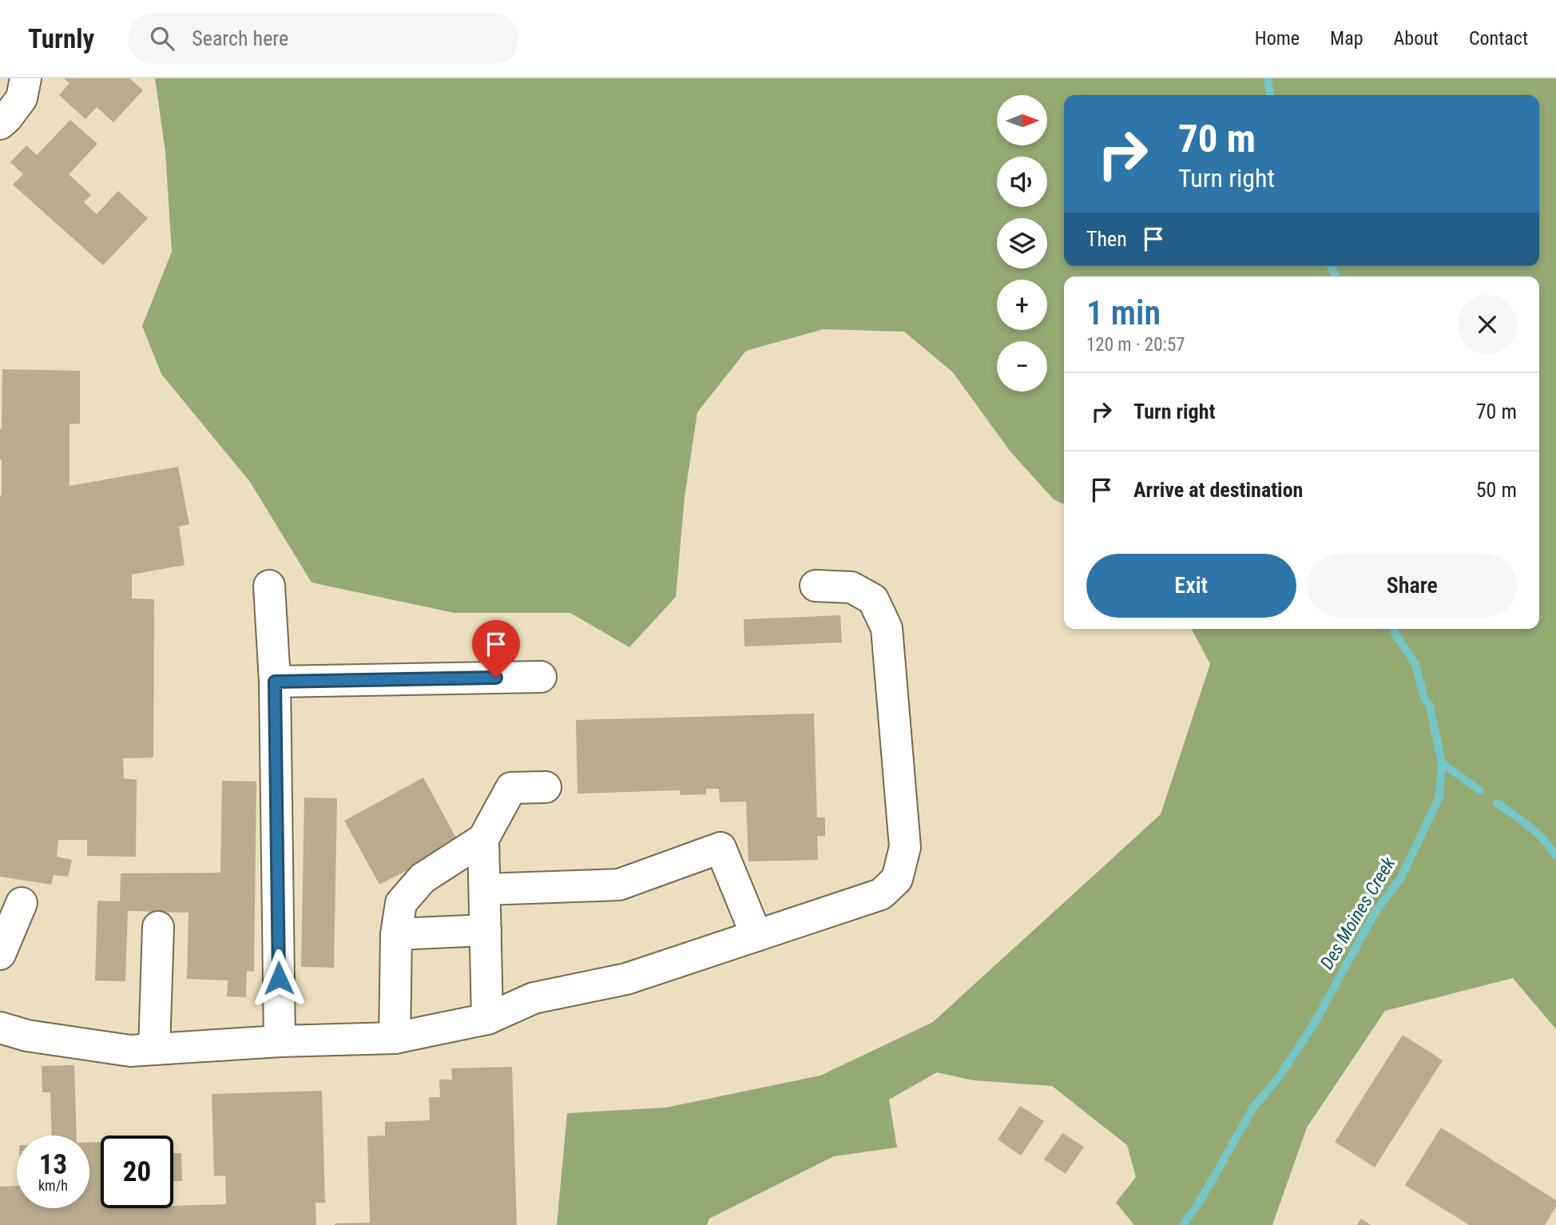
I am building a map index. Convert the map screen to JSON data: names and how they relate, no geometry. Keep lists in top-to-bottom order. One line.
{"water":["Des Moines Creek"],"north":"right","page":{"header":"Turnly","search":"Search here","nav":["Home","Map","About","Contact"],"map_buttons":["+","−"],"turn":["70 m","Turn right"],"then":"Then","heading":["1 min","120 m · 20:57"],"list":[{"name":"Turn right","value":"70 m"},{"name":"Arrive at destination","value":"50 m"}],"buttons":["Exit","Share"],"speed":"13 km/h","limit":"20"}}
